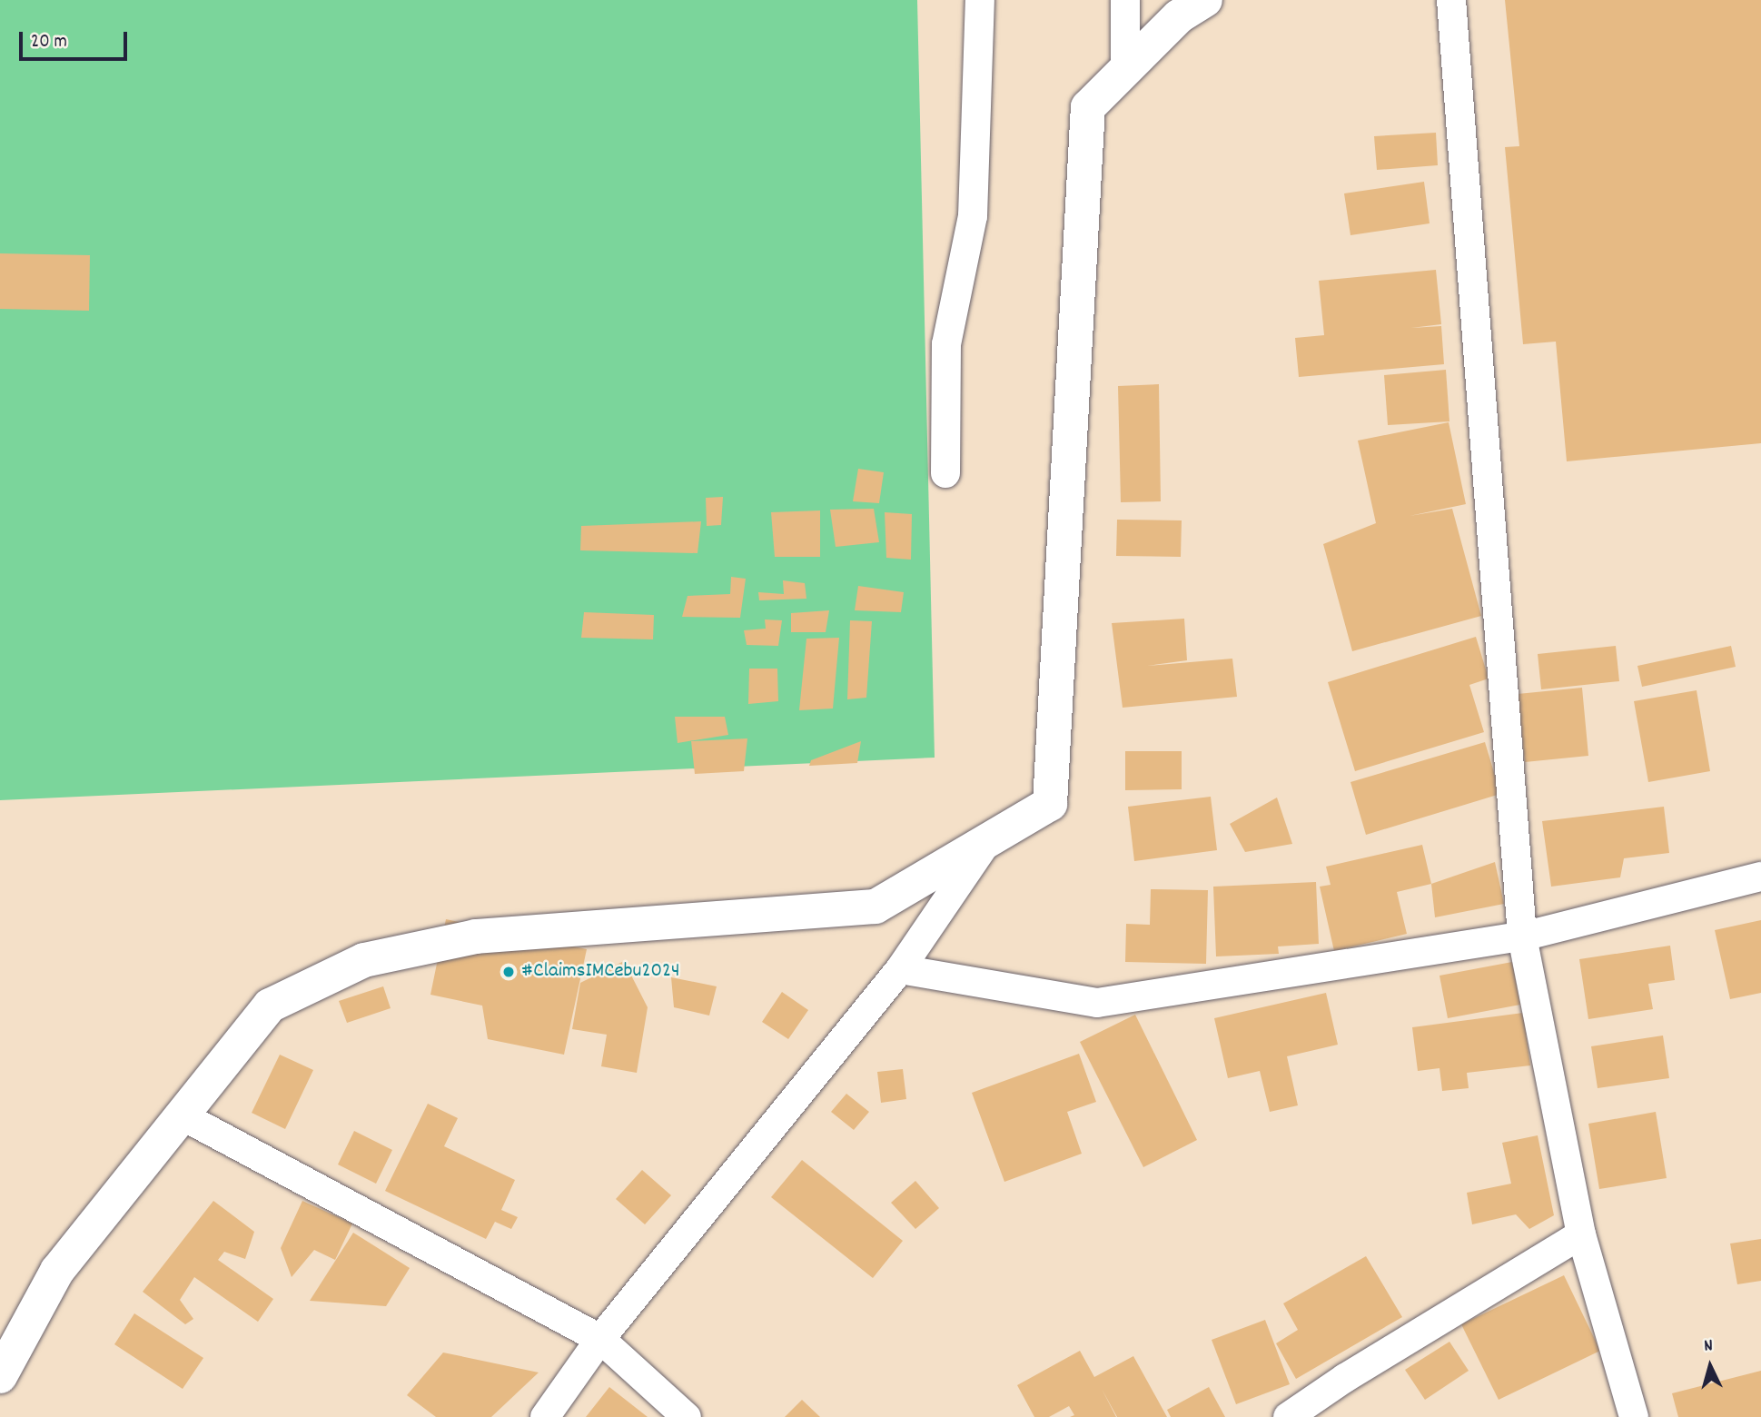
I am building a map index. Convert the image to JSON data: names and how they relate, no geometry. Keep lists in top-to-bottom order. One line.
{"places":["#ClaimsIMCebu2024"],"scale_bar":"20 m","north":"top"}
